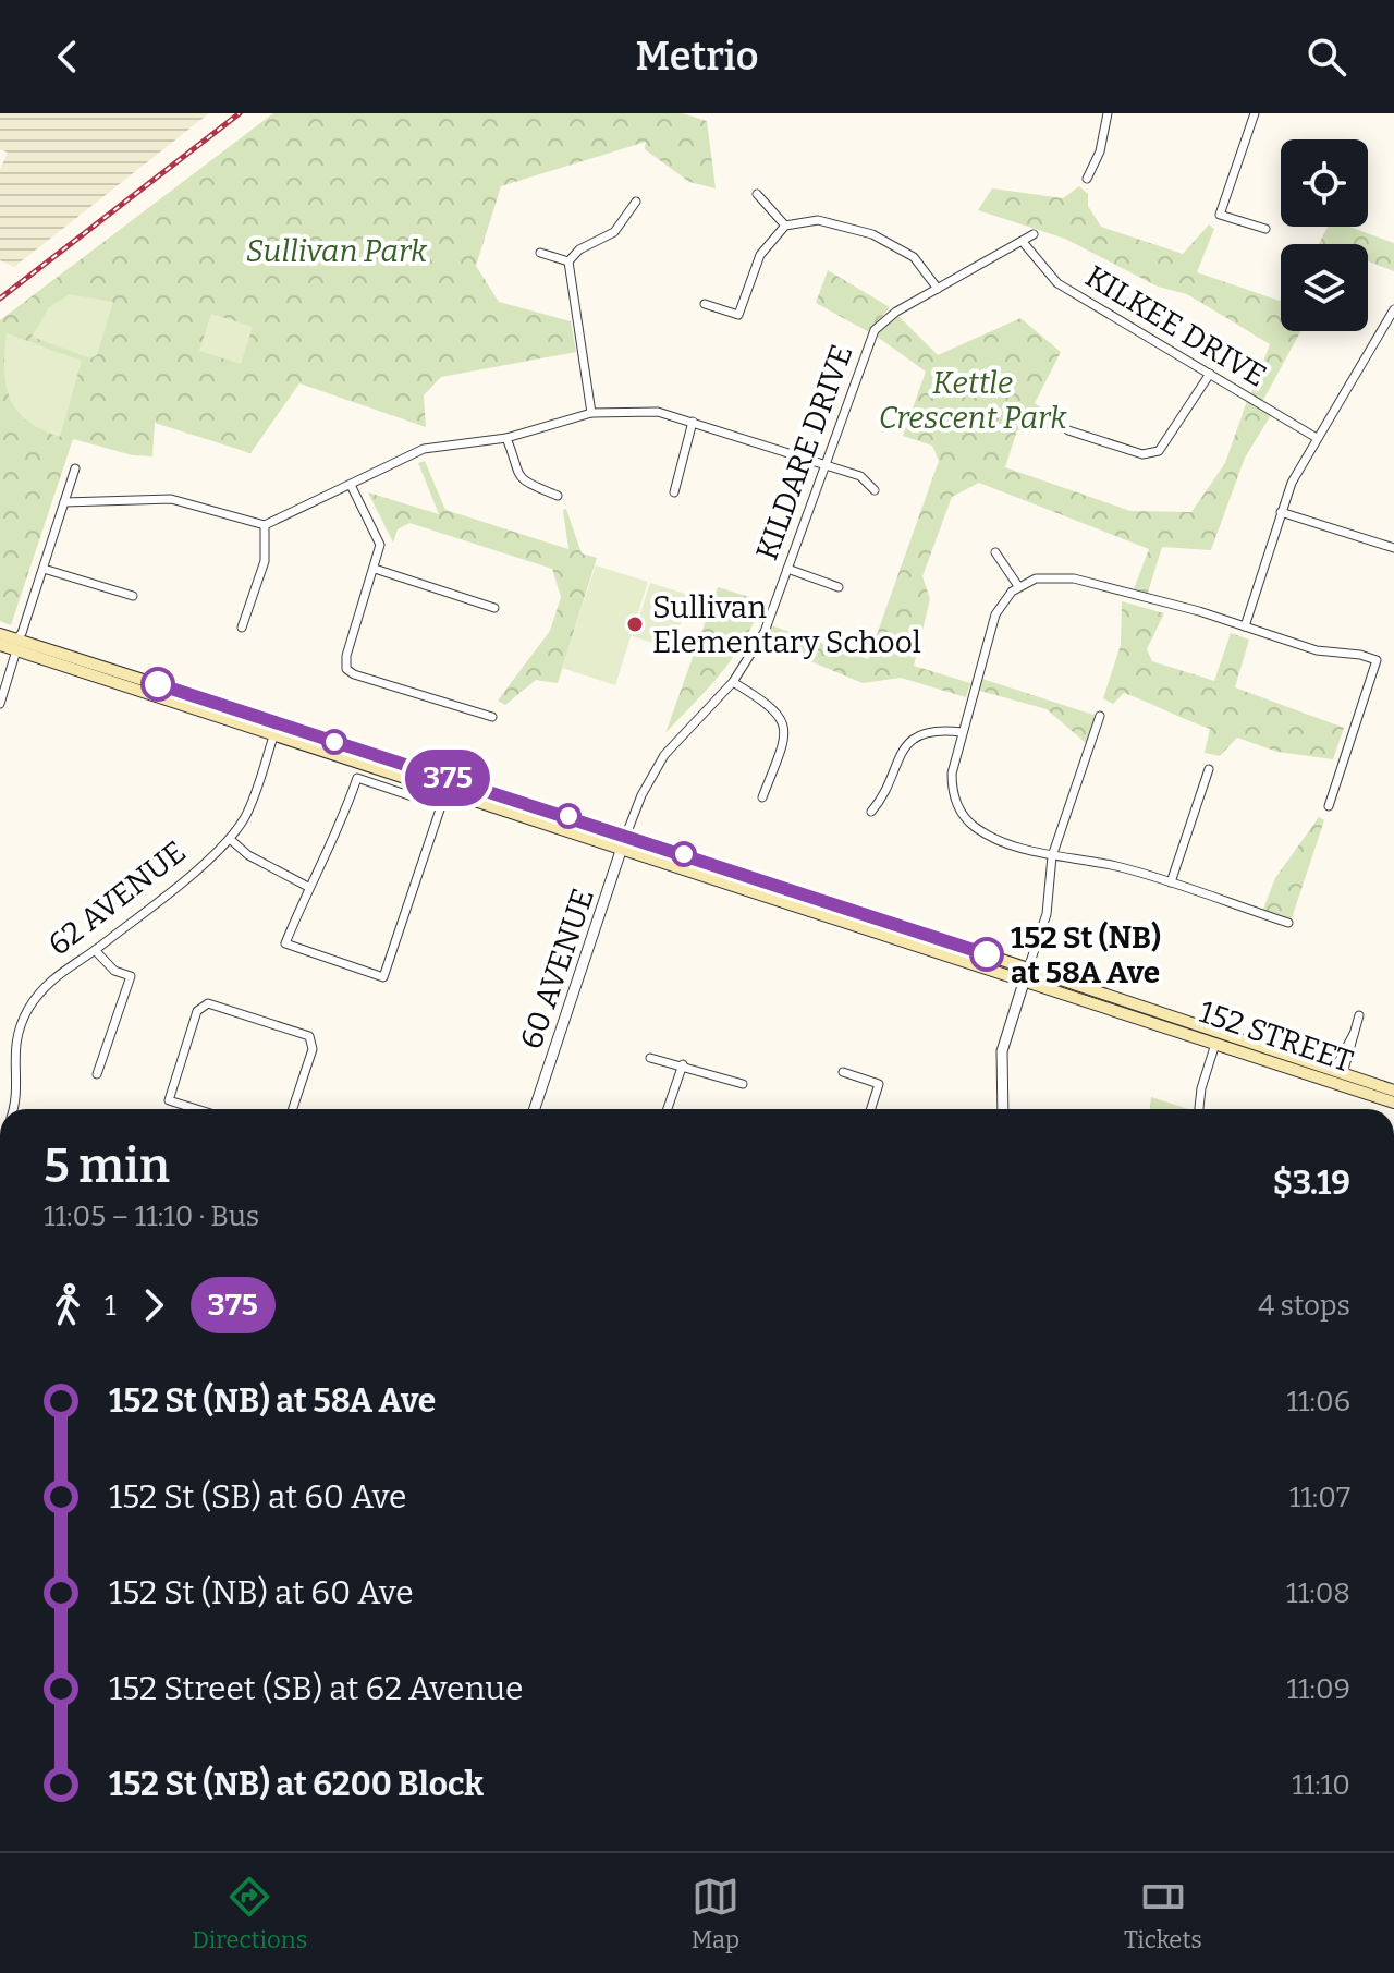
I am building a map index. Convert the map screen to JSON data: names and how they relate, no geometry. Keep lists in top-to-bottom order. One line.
{"streets":{"main road":["152 STREET"],"street":["KILKEE DRIVE","KILDARE DRIVE","62 AVENUE","60 AVENUE"]},"crossings":[["KILKEE DRIVE","KILDARE DRIVE"],["KILDARE DRIVE","60 AVENUE"],["KILDARE DRIVE","152 STREET"],["62 AVENUE","152 STREET"],["60 AVENUE","152 STREET"]],"parks":["Sullivan Park","Kettle Crescent Park"],"places":["Sullivan Elementary School","152 St (NB) at 58A Ave"],"lines":["bus line 375"],"page":{"header":"Metrio","on_map":"375","heading":["5 min","11:05 – 11:10 · Bus","$3.19"],"legs":["1","375","4 stops"],"list":[{"name":"152 St (NB) at 58A Ave","value":"11:06"},{"name":"152 St (SB) at 60 Ave","value":"11:07"},{"name":"152 St (NB) at 60 Ave","value":"11:08"},{"name":"152 Street (SB) at 62 Avenue","value":"11:09"},{"name":"152 St (NB) at 6200 Block","value":"11:10"}],"tabs":["Directions","Map","Tickets"]}}
